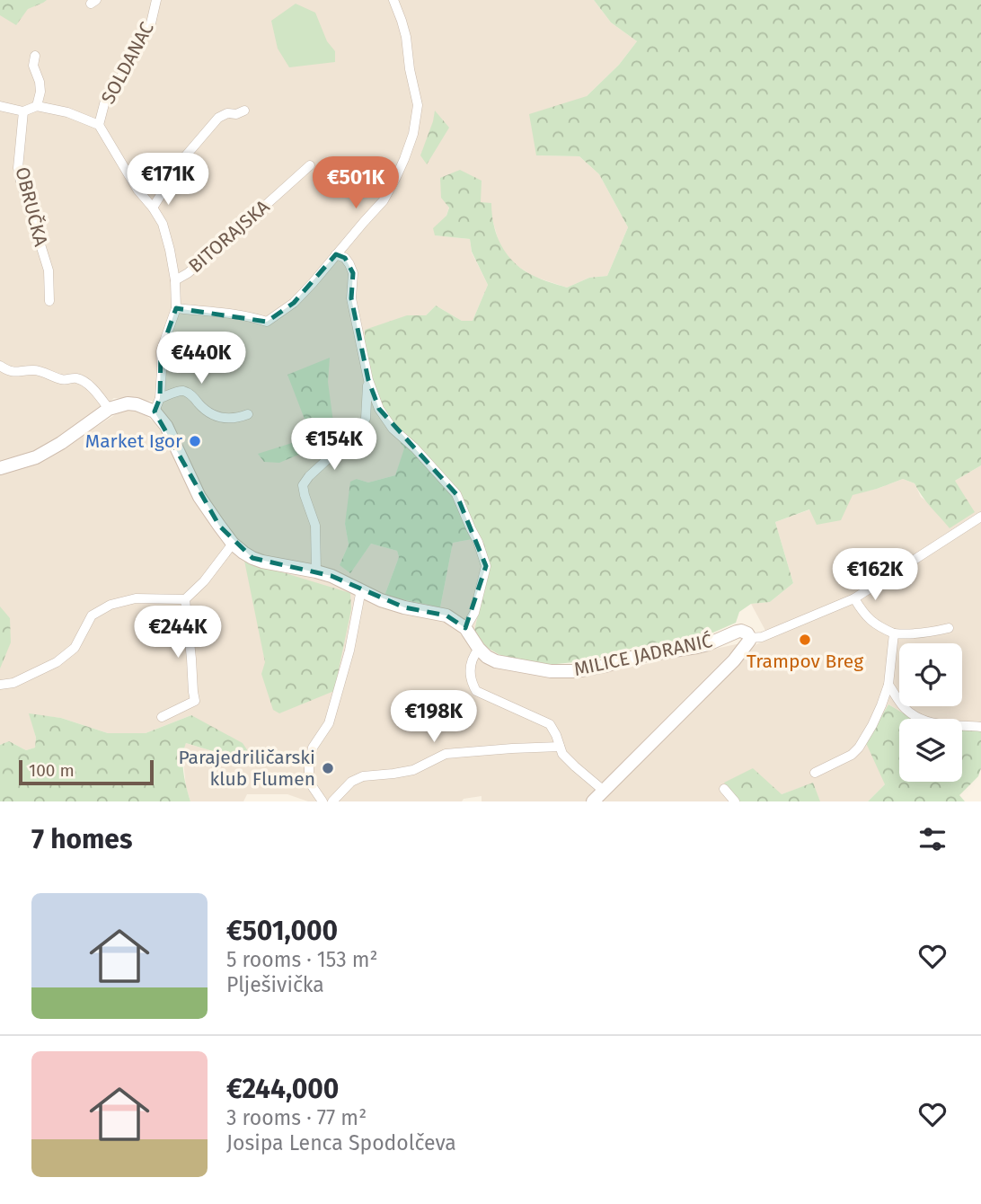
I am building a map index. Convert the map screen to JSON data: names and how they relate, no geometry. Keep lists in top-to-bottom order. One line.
{"streets":{"street":["SOLDANAC","OBRUČKA","BITORAJSKA","MILICE JADRANIĆ"]},"places":["Market Igor","Trampov Breg","Parajedriličarski klub Flumen"],"scale_bar":"100 m","page":{"price":["€171K","€501K","€440K","€154K","€162K","€244K","€198K"],"scale":"100 m","heading":"7 homes","list":[{"name":"€501,000","note":"5 rooms · 153 m² · Plješivička"},{"name":"€244,000","note":"3 rooms · 77 m² · Josipa Lenca Spodolčeva"}]}}
